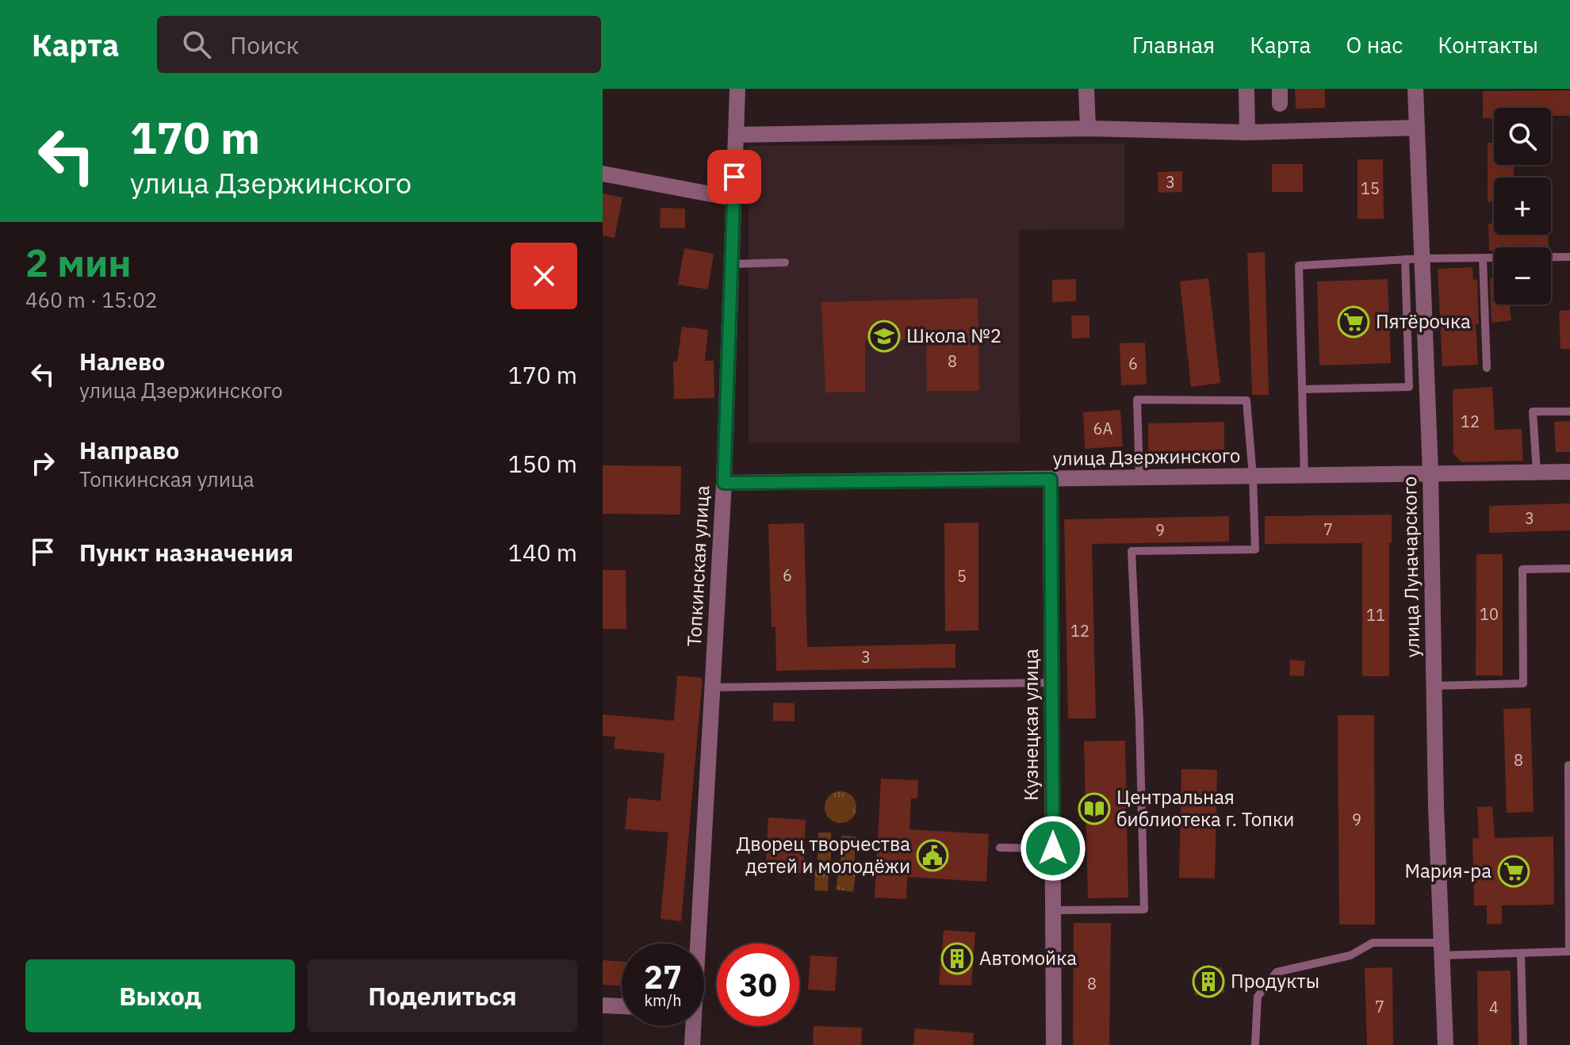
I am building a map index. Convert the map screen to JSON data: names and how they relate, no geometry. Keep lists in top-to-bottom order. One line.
{"streets":{"street":["улица Дзержинского","Топкинская улица","улица Луначарского","Кузнецкая улица"]},"crossings":[["улица Дзержинского","Топкинская улица"],["улица Дзержинского","улица Луначарского"],["улица Дзержинского","Кузнецкая улица"]],"places":{"supermarket":["Пятёрочка","Мария-ра"],"school or university":["Школа №2"],"library":["Центральная библиотека г. Топки"],"public building":["Дворец творчества детей и молодёжи"],"building":["Автомойка","Продукты"]},"house_numbers":["3","15","8","6","12","6А","3","7","9","6","5","10","11","12","3","8","9","8","7","4"],"page":{"header":"Карта","search":"Поиск","nav":["Главная","Карта","О нас","Контакты"],"turn":["170 m","улица Дзержинского"],"map_buttons":["+","−"],"heading":["2 мин","460 m · 15:02"],"list":[{"name":"Налево","note":"улица Дзержинского","value":"170 m"},{"name":"Направо","note":"Топкинская улица","value":"150 m"},{"name":"Пункт назначения","value":"140 m"}],"speed":"27 km/h","limit":"30","buttons":["Выход","Поделиться"]}}
